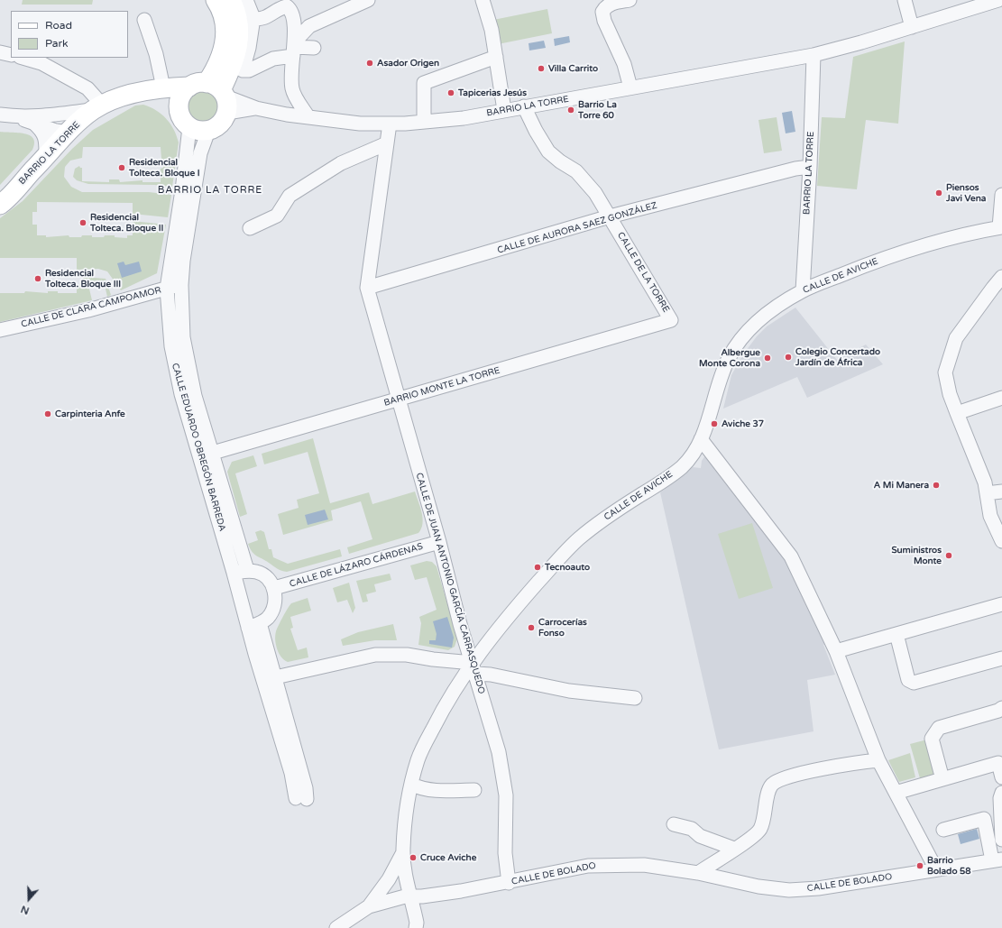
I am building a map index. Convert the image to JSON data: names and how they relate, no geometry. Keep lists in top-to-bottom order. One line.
{"streets":{"main road":["BARRIO LA TORRE"],"street":["CALLE DE AURORA SAEZ GONZÁLEZ","CALLE DE LA TORRE","CALLE DE AVICHE","CALLE DE CLARA CAMPOAMOR","BARRIO MONTE LA TORRE","CALLE EDUARDO OBREGÓN BARREDA","CALLE DE LÁZARO CÁRDENAS","CALLE DE JUAN ANTONIO GARCÍA CARRASQUEDO","CALLE DE BOLADO"]},"crossings":[["BARRIO LA TORRE","CALLE DE AURORA SAEZ GONZÁLEZ"],["BARRIO LA TORRE","CALLE DE LA TORRE"],["BARRIO LA TORRE","CALLE DE AVICHE"],["BARRIO LA TORRE","CALLE EDUARDO OBREGÓN BARREDA"],["CALLE DE AURORA SAEZ GONZÁLEZ","CALLE DE LA TORRE"],["CALLE DE AURORA SAEZ GONZÁLEZ","CALLE DE JUAN ANTONIO GARCÍA CARRASQUEDO"],["CALLE DE LA TORRE","BARRIO MONTE LA TORRE"],["CALLE DE AVICHE","CALLE DE JUAN ANTONIO GARCÍA CARRASQUEDO"],["CALLE DE AVICHE","CALLE DE BOLADO"],["CALLE DE CLARA CAMPOAMOR","CALLE EDUARDO OBREGÓN BARREDA"],["BARRIO MONTE LA TORRE","CALLE EDUARDO OBREGÓN BARREDA"],["BARRIO MONTE LA TORRE","CALLE DE JUAN ANTONIO GARCÍA CARRASQUEDO"],["CALLE DE LÁZARO CÁRDENAS","CALLE DE JUAN ANTONIO GARCÍA CARRASQUEDO"],["CALLE DE JUAN ANTONIO GARCÍA CARRASQUEDO","CALLE DE BOLADO"]],"districts":["BARRIO LA TORRE"],"places":["Asador Origen","Villa Carrito","Tapicerias Jesús","Barrio La Torre 60","Residencial Tolteca. Bloque I","Piensos Javi Vena","Residencial Tolteca. Bloque II","Residencial Tolteca. Bloque III","Colegio Concertado Jardín de África","Albergue Monte Corona","Carpinteria Anfe","Aviche 37","A Mi Manera","Suministros Monte","Tecnoauto","Carrocerías Fonso","Cruce Aviche","Barrio Bolado 58"],"legend":["Road","Park"],"north":"bottom"}
